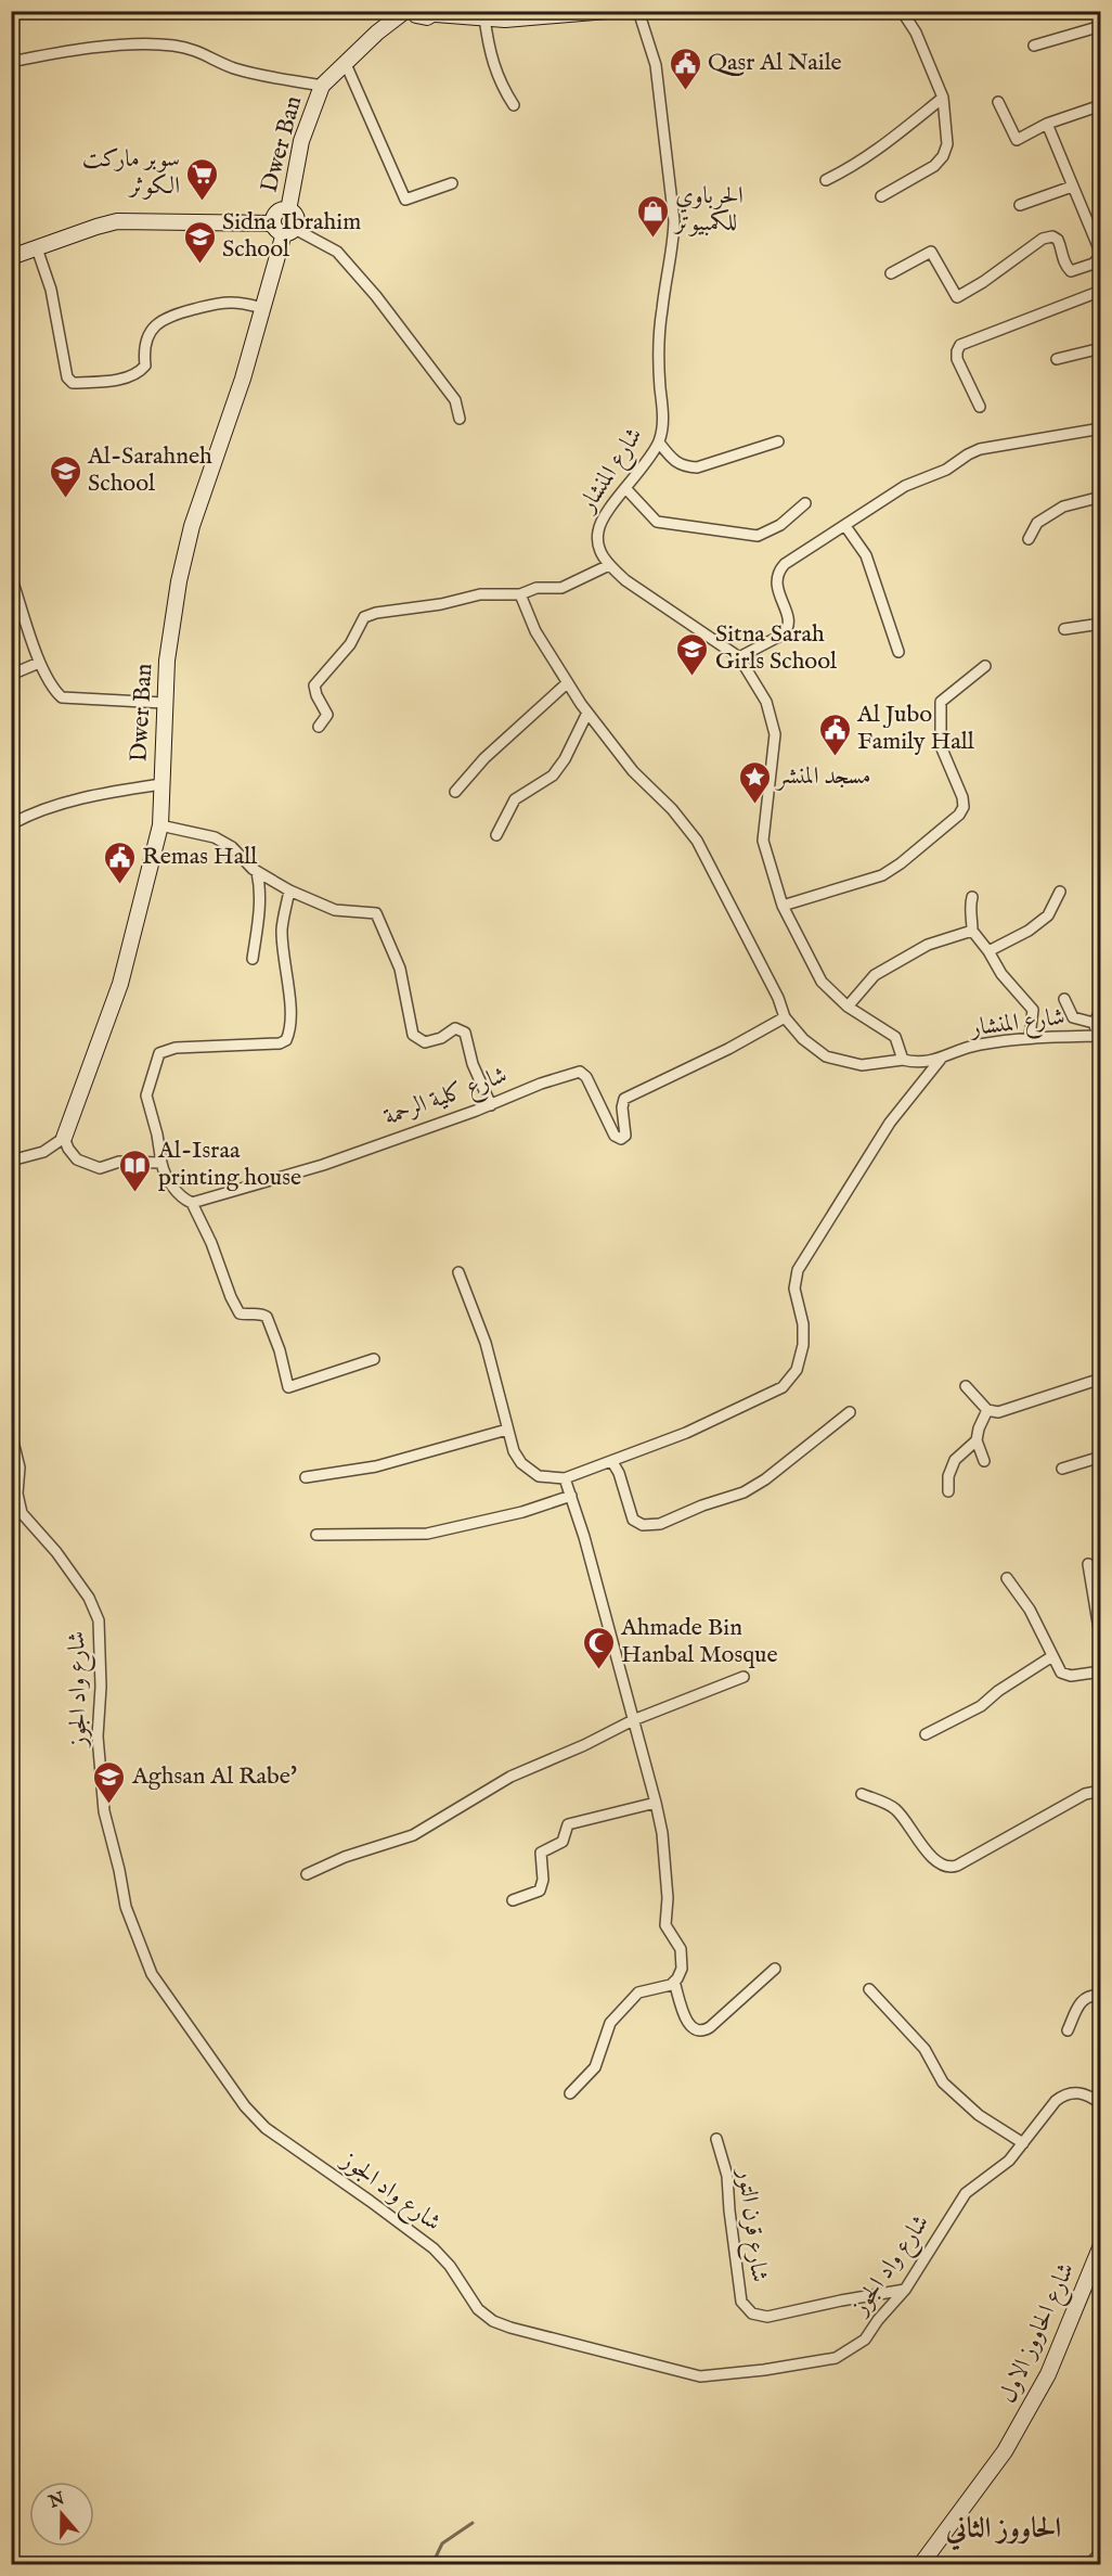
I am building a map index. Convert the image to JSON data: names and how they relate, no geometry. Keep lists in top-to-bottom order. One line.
{"streets":{"street":["Dwer Ban","شارع المنشار","شارع كلية الرحمة","شارع واد الجوز","شارع قرن التور","شارع الحاووز الاول"]},"crossings":[["شارع المنشار","شارع كلية الرحمة"],["شارع واد الجوز","شارع قرن التور"]],"districts":["الحاووز الثاني"],"places":{"public building":["Qasr Al Naile","Al Jubo Family Hall","Remas Hall"],"supermarket":["سوبر ماركت الكوثر"],"shop":["الحرباوي للكمبيوتر"],"school or university":["Sidna Ibrahim School","Al-Sarahneh School","Sitna Sarah Girls School","Aghsan Al Rabe'"],"place":["مسجد المنشر"],"library":["Al-Israa printing house"],"mosque":["Ahmade Bin Hanbal Mosque"]},"north":"top"}
